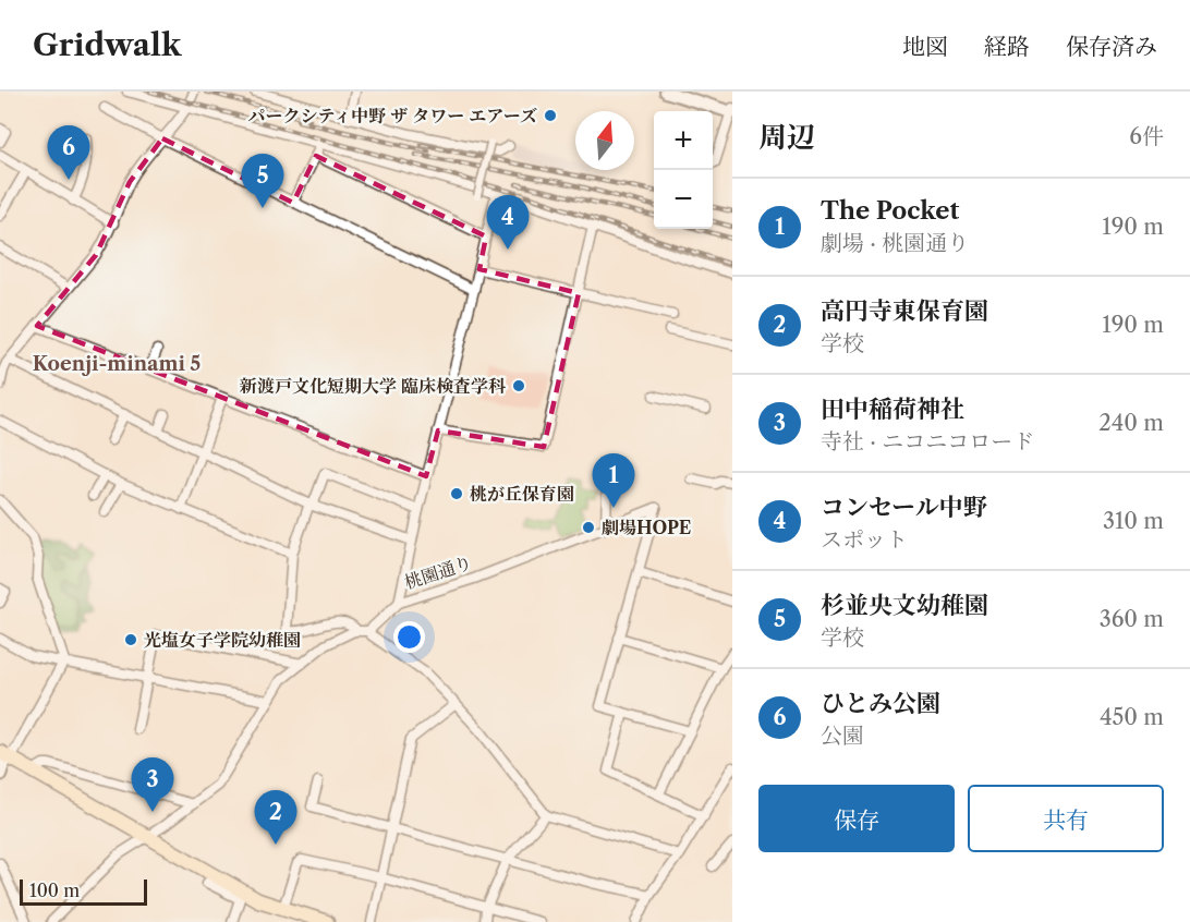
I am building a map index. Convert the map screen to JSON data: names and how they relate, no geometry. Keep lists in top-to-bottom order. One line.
{"streets":{"street":["桃園通り"]},"districts":["Koenji-minami 5"],"places":["パークシティ中野 ザ タワー エアーズ","新渡戸文化短期大学 臨床検査学科","桃が丘保育園","劇場HOPE","光塩女子学院幼稚園"],"scale_bar":"100 m","north":"top","page":{"header":"Gridwalk","nav":["地図","経路","保存済み"],"heading":["周辺","6件"],"map_buttons":["+","−"],"pins":["6","5","4","1","3","2"],"list":[{"mark":"1","name":"The Pocket","note":"劇場 · 桃園通り","value":"190 m"},{"mark":"2","name":"高円寺東保育園","note":"学校","value":"190 m"},{"mark":"3","name":"田中稲荷神社","note":"寺社 · ニコニコロード","value":"240 m"},{"mark":"4","name":"コンセール中野","note":"スポット","value":"310 m"},{"mark":"5","name":"杉並央文幼稚園","note":"学校","value":"360 m"},{"mark":"6","name":"ひとみ公園","note":"公園","value":"450 m"}],"buttons":["保存","共有"],"scale":"100 m"}}
